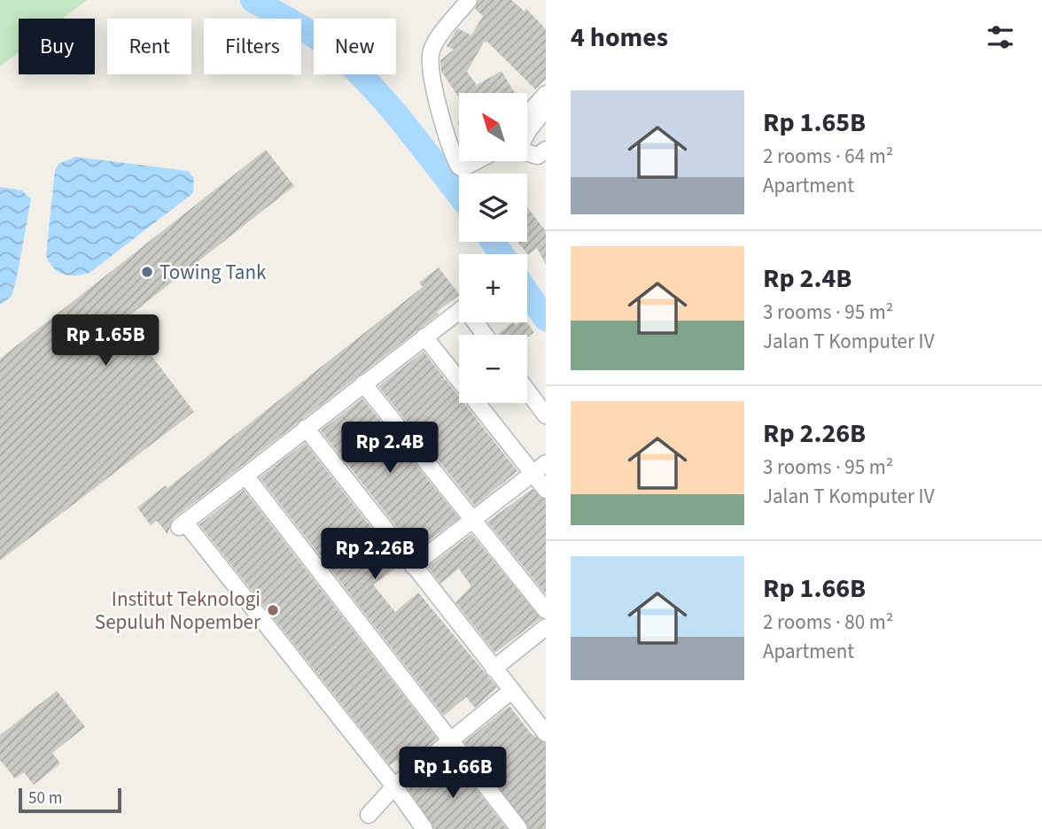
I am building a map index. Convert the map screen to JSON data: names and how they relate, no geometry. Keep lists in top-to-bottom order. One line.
{"places":["Towing Tank","Institut Teknologi Sepuluh Nopember"],"scale_bar":"50 m","north":"top left","page":{"heading":"4 homes","chip":["Buy","Rent","Filters","New"],"list":[{"name":"Rp 1.65B","note":"2 rooms · 64 m² · Apartment"},{"name":"Rp 2.4B","note":"3 rooms · 95 m² · Jalan T Komputer IV"},{"name":"Rp 2.26B","note":"3 rooms · 95 m² · Jalan T Komputer IV"},{"name":"Rp 1.66B","note":"2 rooms · 80 m² · Apartment"}],"map_buttons":["+","−"],"price":["Rp 1.65B","Rp 2.4B","Rp 2.26B","Rp 1.66B"],"scale":"50 m"}}
